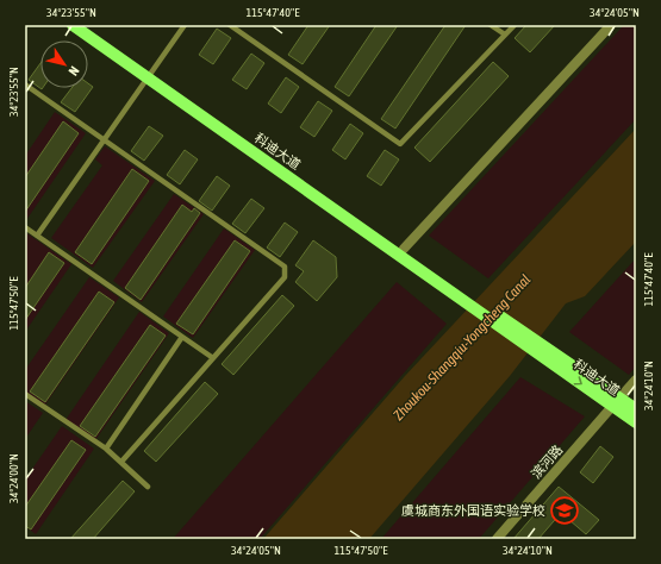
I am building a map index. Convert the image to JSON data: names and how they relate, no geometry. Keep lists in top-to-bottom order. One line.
{"streets":{"main road":["科迪大道"],"street":["滨河路"]},"crossings":[["科迪大道","滨河路"]],"water":["Zhoukou-Shangqiu-Yongcheng Canal"],"places":{"school or university":["虞城商东外国语实验学校"]},"north":"bottom right","coordinates":["34°23'55\"N","115°47'40\"E","34°24'05\"N","115°47'50\"E","34°24'10\"N","34°24'00\"N"]}
